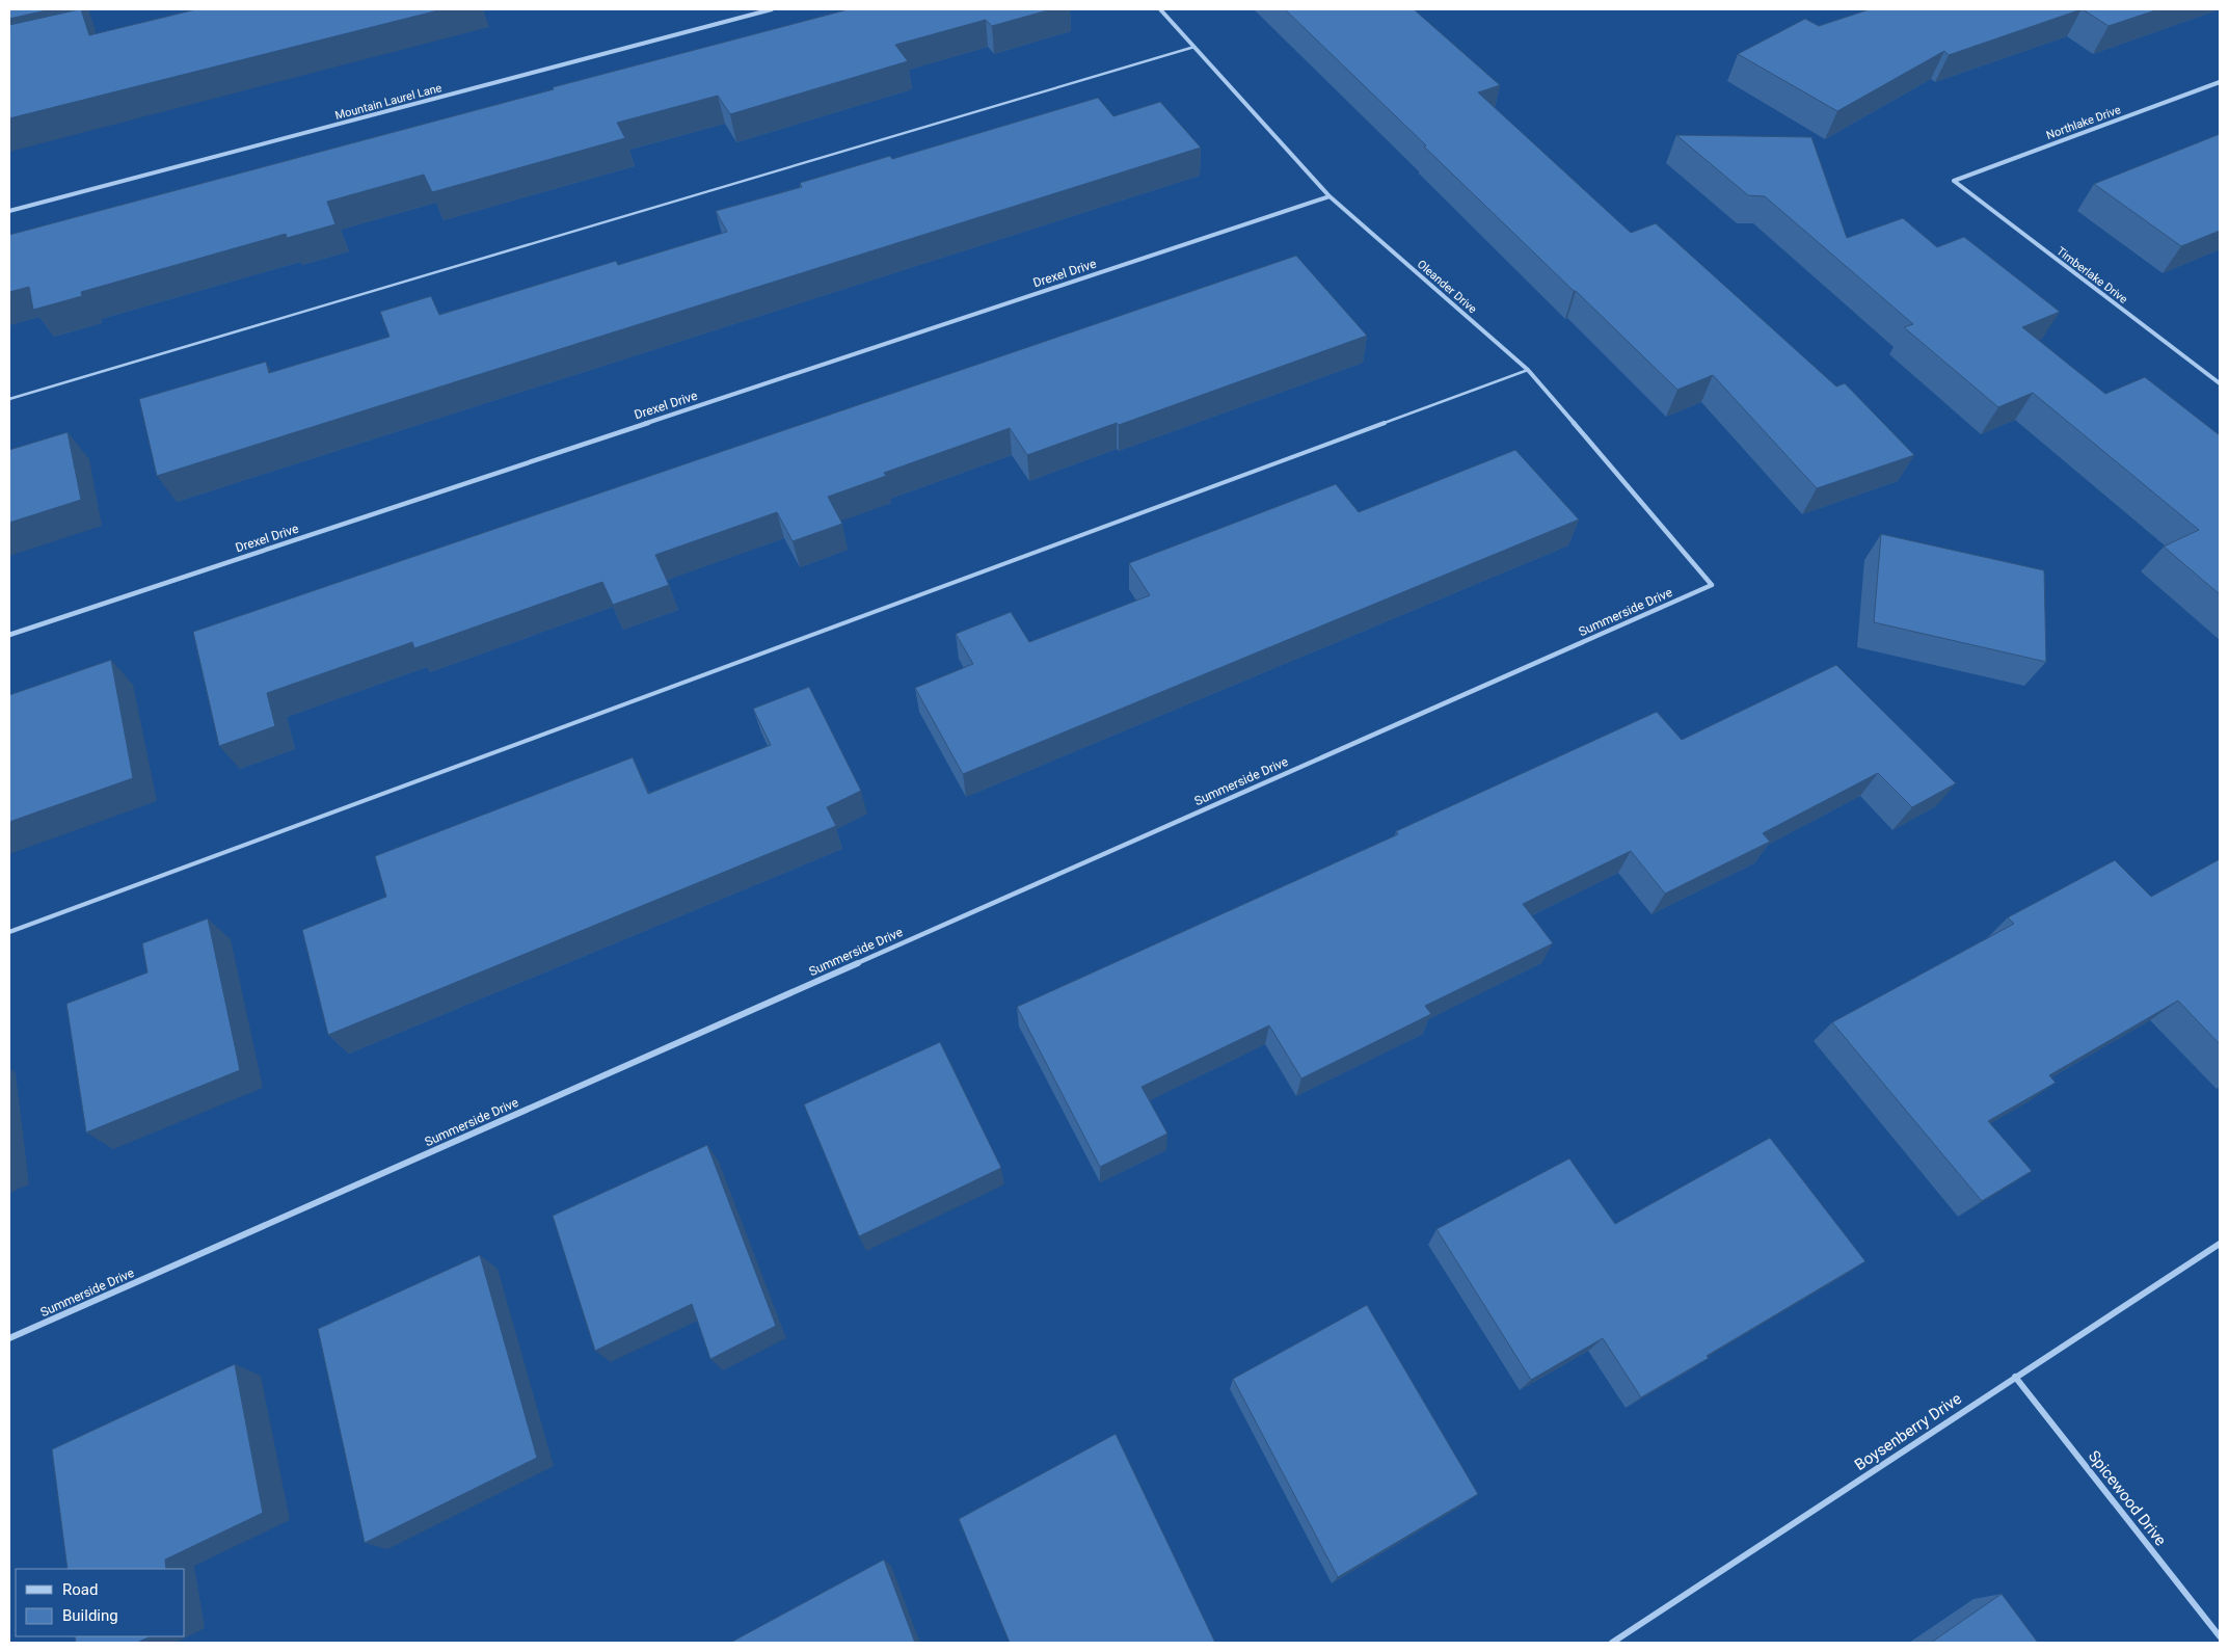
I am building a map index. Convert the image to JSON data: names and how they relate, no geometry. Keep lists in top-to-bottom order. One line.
{"streets":{"street":["Mountain Laurel Lane","Northlake Drive","Drexel Drive","Timberlake Drive","Oleander Drive","Summerside Drive","Boysenberry Drive","Spicewood Drive"]},"crossings":[["Northlake Drive","Timberlake Drive"],["Drexel Drive","Oleander Drive"],["Oleander Drive","Summerside Drive"],["Boysenberry Drive","Spicewood Drive"]],"legend":["Road","Building"]}
